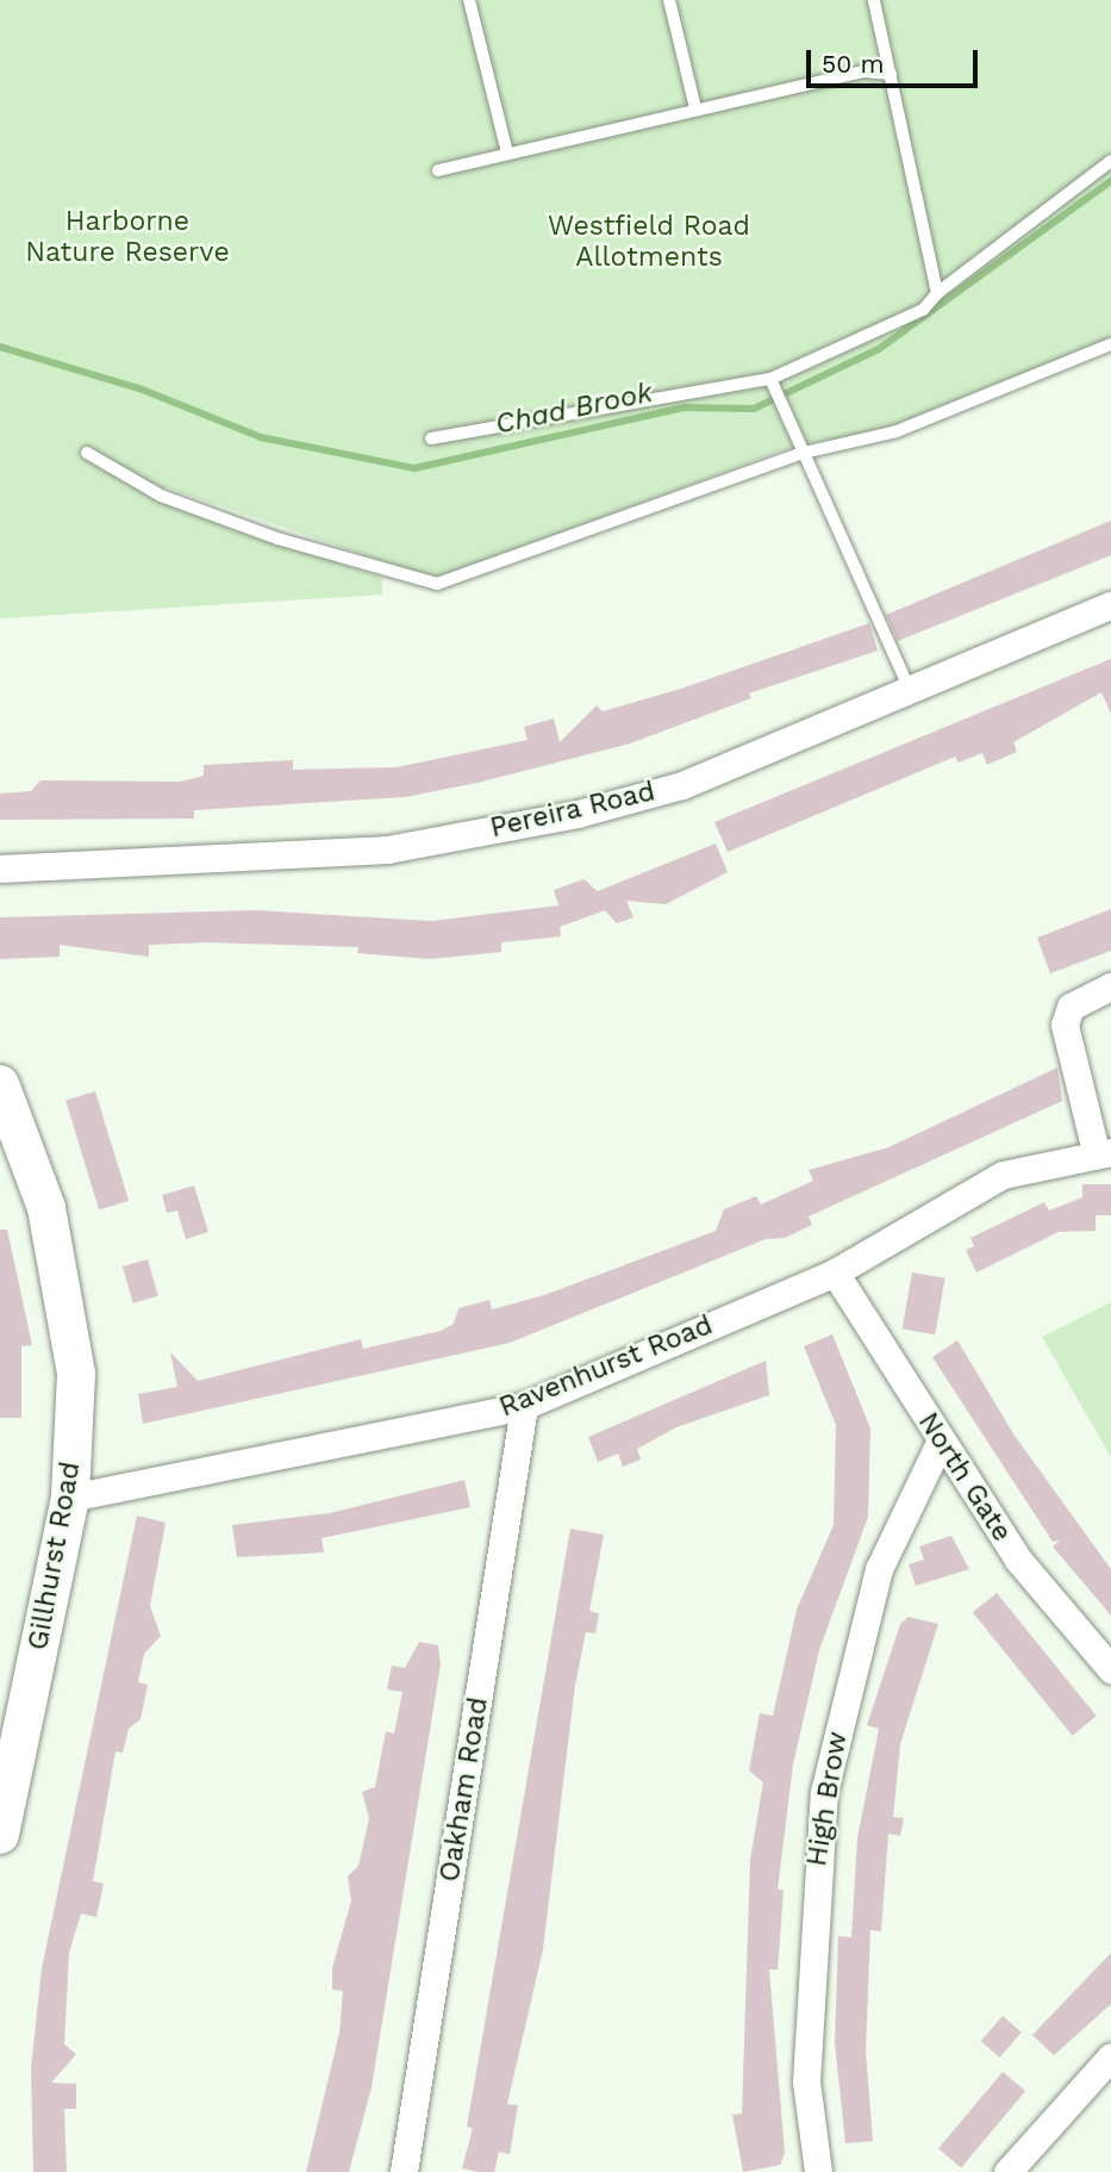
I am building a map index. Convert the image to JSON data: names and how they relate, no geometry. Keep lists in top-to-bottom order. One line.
{"streets":{"street":["Pereira Road","Ravenhurst Road","North Gate","Gillhurst Road","Oakham Road","High Brow"]},"crossings":[["Ravenhurst Road","North Gate"],["Ravenhurst Road","Gillhurst Road"],["Ravenhurst Road","Oakham Road"],["North Gate","High Brow"]],"water":["Chad Brook"],"parks":["Harborne Nature Reserve","Westfield Road Allotments"],"scale_bar":"50 m"}
